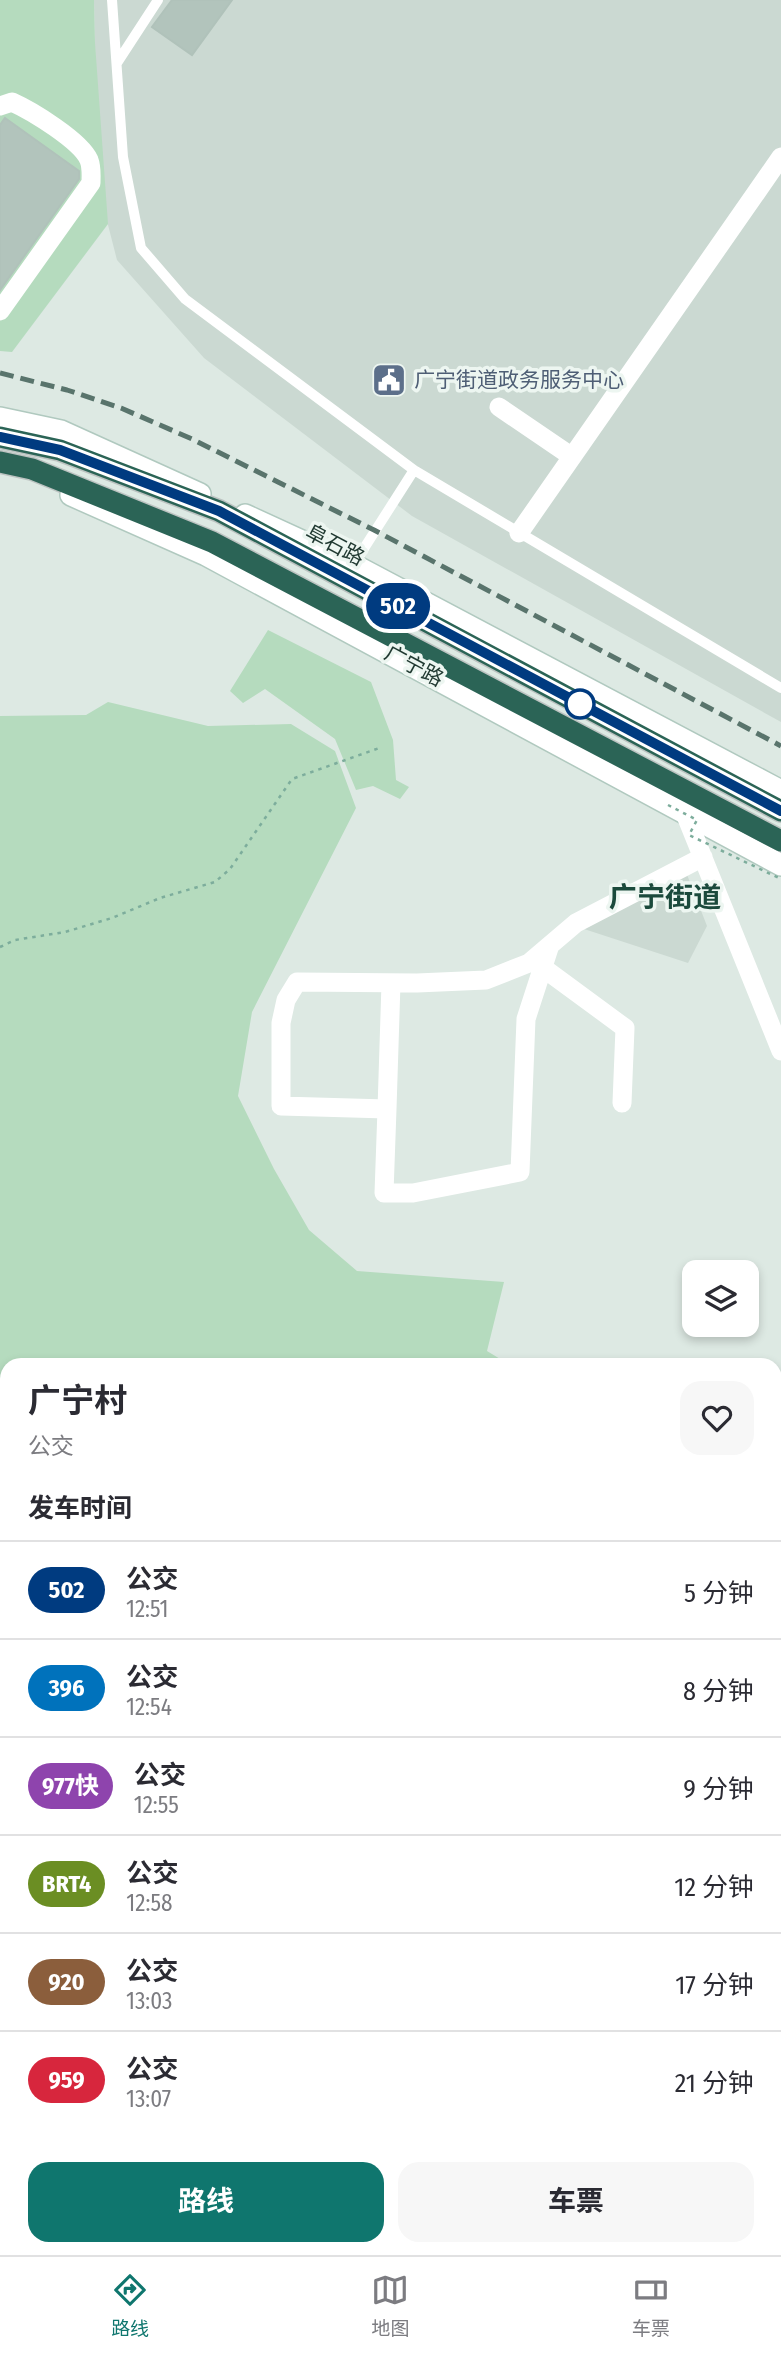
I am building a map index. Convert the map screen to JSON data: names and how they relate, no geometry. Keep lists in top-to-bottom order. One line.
{"streets":{"highway":["阜石路"],"street":["广宁路"]},"districts":["广宁街道"],"places":{"public building":["广宁街道政务服务中心"]},"lines":["bus line 502"],"page":{"on_map":"502","heading":[["广宁村","公交"],"发车时间"],"list":[{"mark":"502","name":"公交","note":"12:51","value":"5 分钟"},{"mark":"396","name":"公交","note":"12:54","value":"8 分钟"},{"mark":"977快","name":"公交","note":"12:55","value":"9 分钟"},{"mark":"BRT4","name":"公交","note":"12:58","value":"12 分钟"},{"mark":"920","name":"公交","note":"13:03","value":"17 分钟"},{"mark":"959","name":"公交","note":"13:07","value":"21 分钟"}],"buttons":["路线","车票"],"tabs":["路线","地图","车票"]}}
